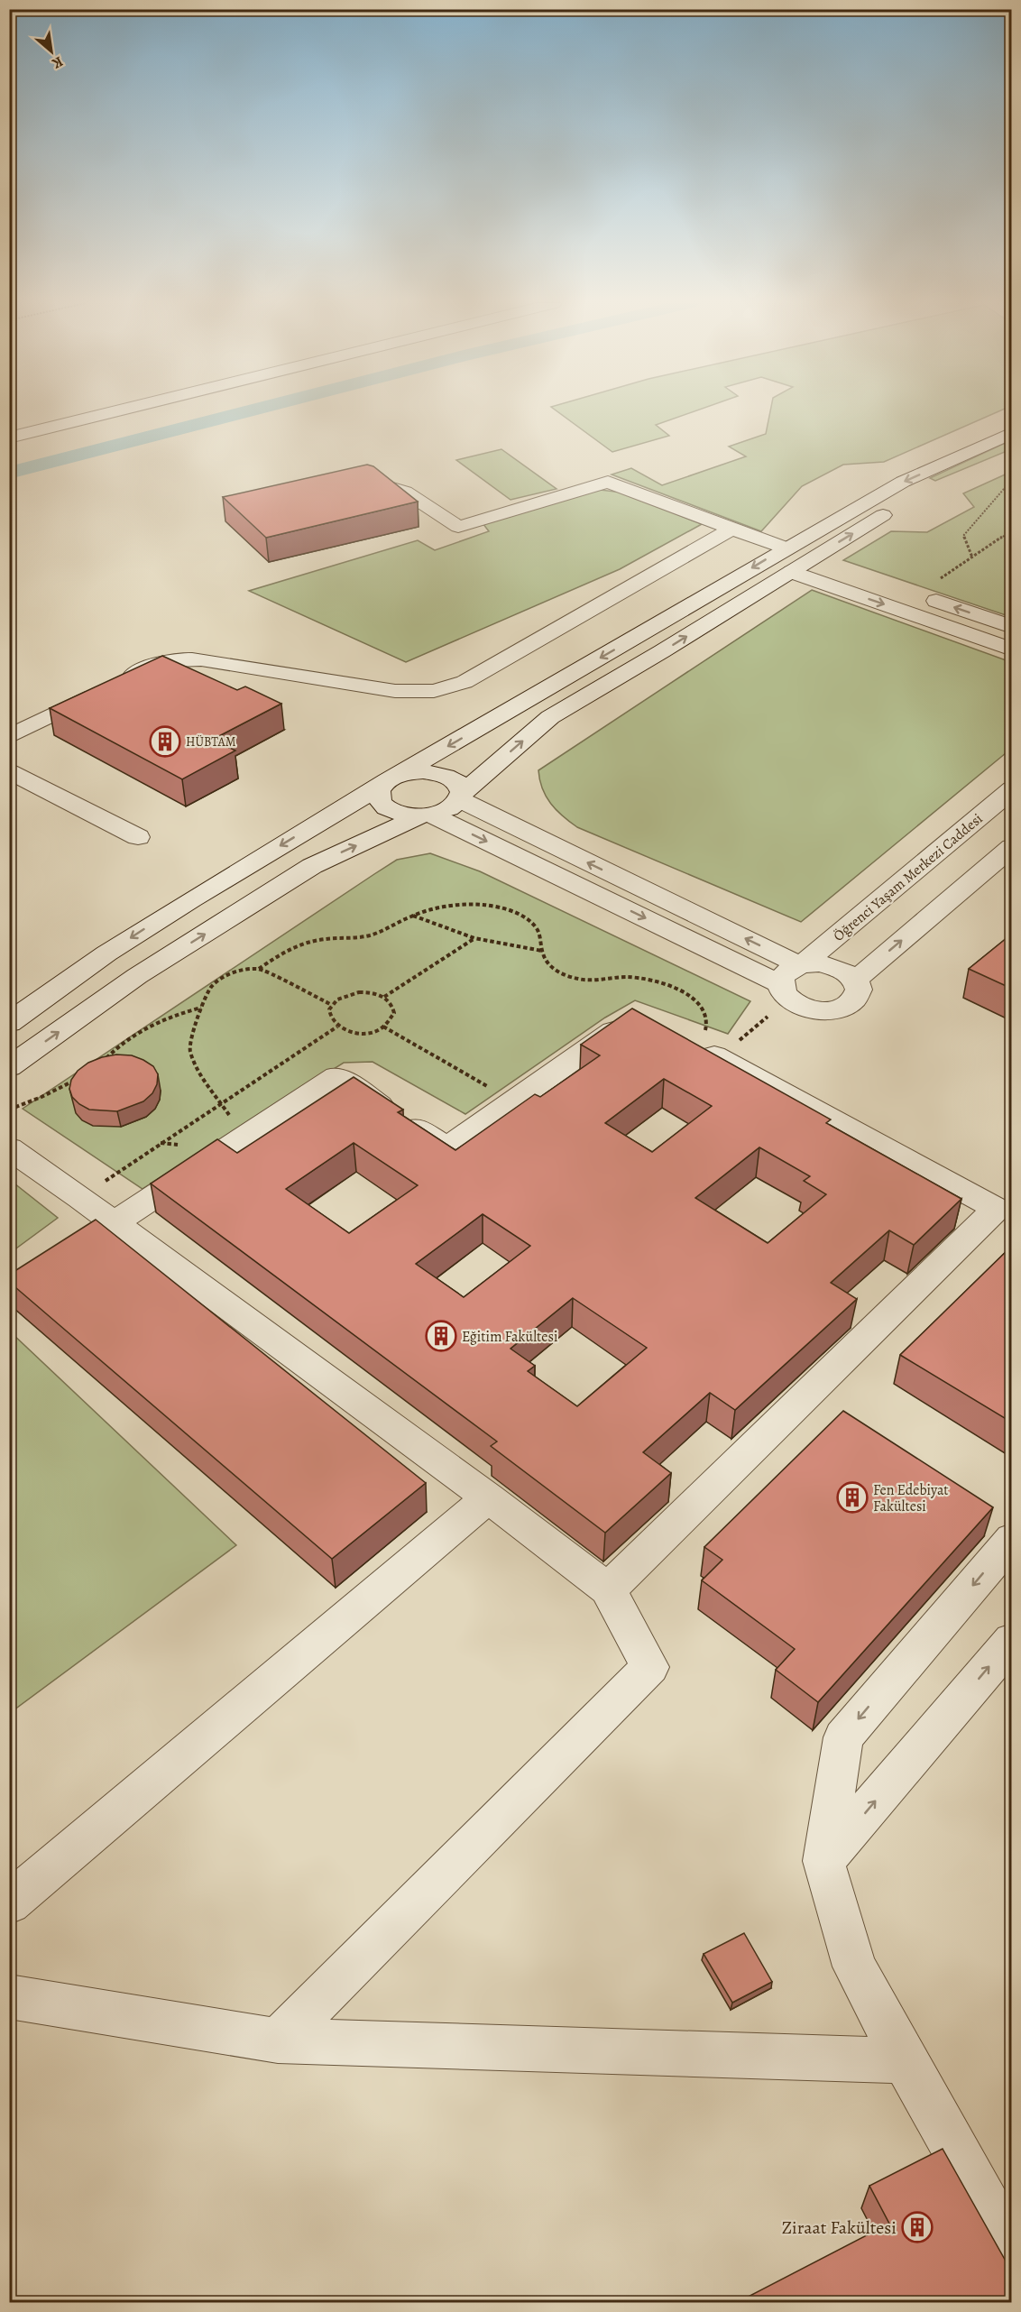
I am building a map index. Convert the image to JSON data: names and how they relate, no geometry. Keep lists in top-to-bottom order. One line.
{"streets":{"street":["Öğrenci Yaşam Merkezi Caddesi"]},"places":{"building":["HÜBTAM","Eğitim Fakültesi","Fen Edebiyat Fakültesi","Ziraat Fakültesi"]},"north":"bottom right"}
